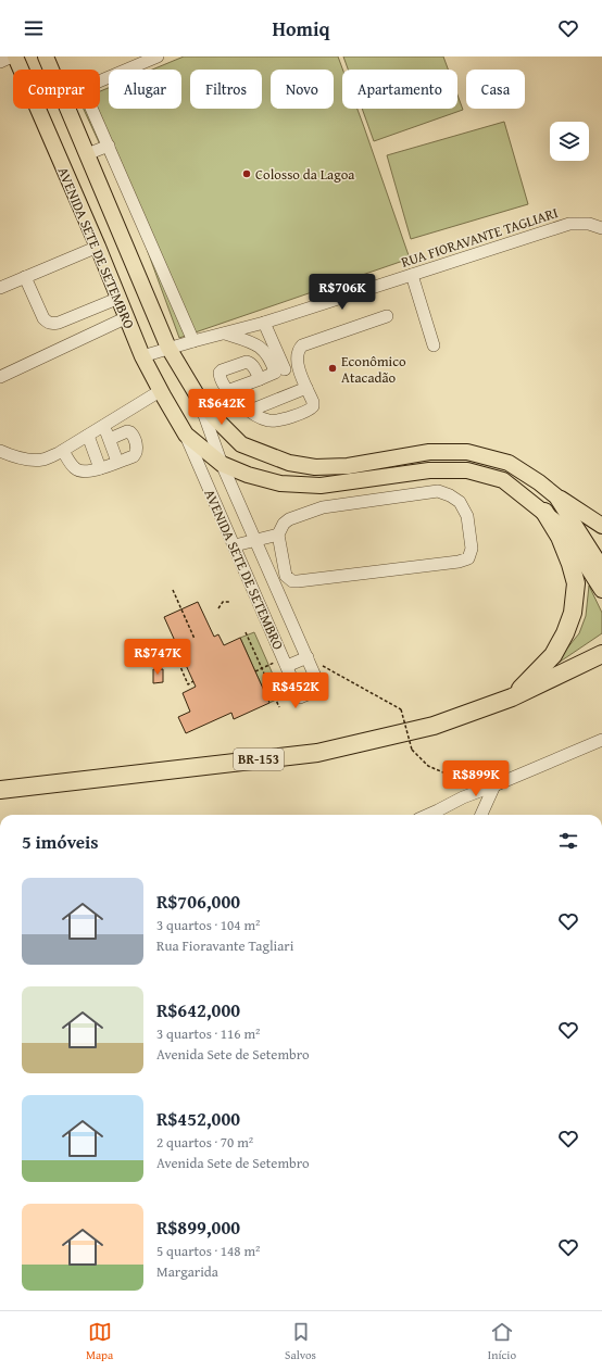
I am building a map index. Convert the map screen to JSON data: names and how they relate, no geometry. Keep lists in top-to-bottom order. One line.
{"streets":{"highway":["BR-153"],"main road":["AVENIDA SETE DE SETEMBRO"],"street":["RUA FIORAVANTE TAGLIARI"]},"crossings":[["RUA FIORAVANTE TAGLIARI","AVENIDA SETE DE SETEMBRO"]],"places":["Colosso da Lagoa","Econômico Atacadão"],"page":{"header":"Homiq","chip":["Comprar","Alugar","Filtros","Novo","Apartamento","Casa"],"price":["R$706K","R$642K","R$747K","R$452K","R$899K"],"heading":"5 imóveis","list":[{"name":"R$706,000","note":"3 quartos · 104 m² · Rua Fioravante Tagliari"},{"name":"R$642,000","note":"3 quartos · 116 m² · Avenida Sete de Setembro"},{"name":"R$452,000","note":"2 quartos · 70 m² · Avenida Sete de Setembro"},{"name":"R$899,000","note":"5 quartos · 148 m² · Margarida"}],"tabs":["Mapa","Salvos","Início"]}}
